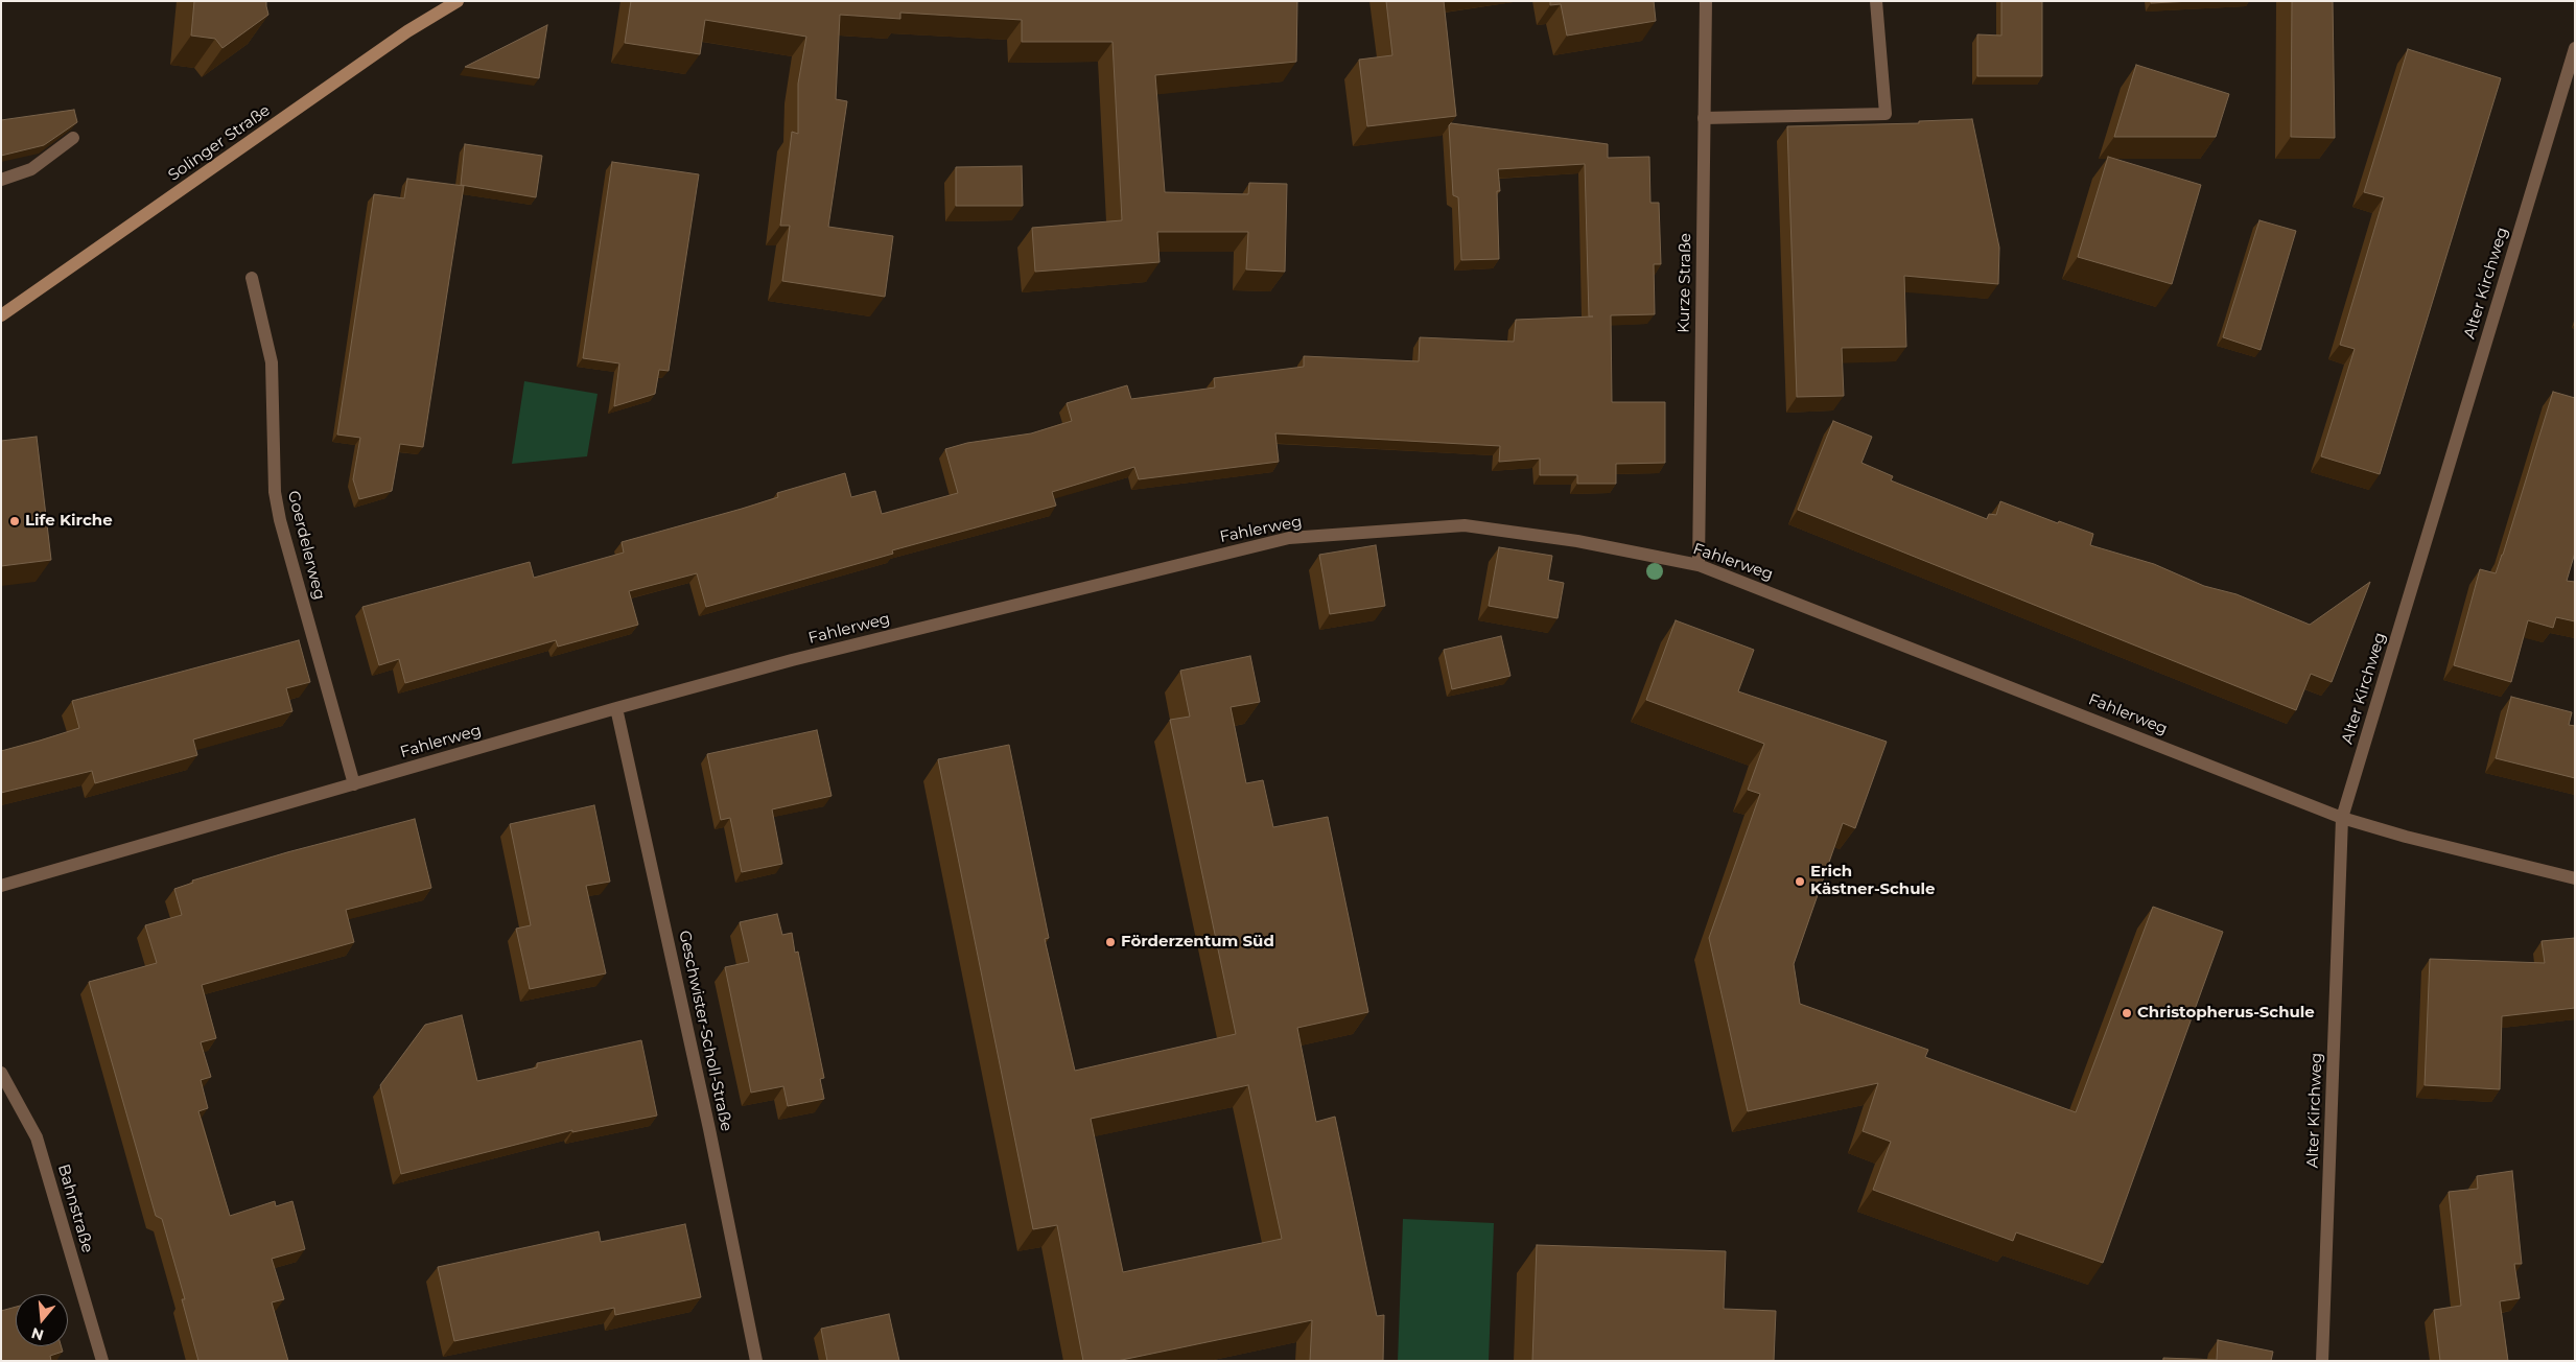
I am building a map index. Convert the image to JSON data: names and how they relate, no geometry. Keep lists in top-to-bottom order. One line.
{"streets":{"main road":["Solinger Straße"],"street":["Kurze Straße","Alter Kirchweg","Fahlerweg","Goerdelerweg","Geschwister-Scholl-Straße","Bahnstraße"]},"crossings":[["Kurze Straße","Fahlerweg"],["Alter Kirchweg","Fahlerweg"],["Fahlerweg","Goerdelerweg"],["Fahlerweg","Geschwister-Scholl-Straße"]],"places":["Life Kirche","Erich Kästner-Schule","Förderzentum Süd","Christopherus-Schule"],"north":"bottom"}
